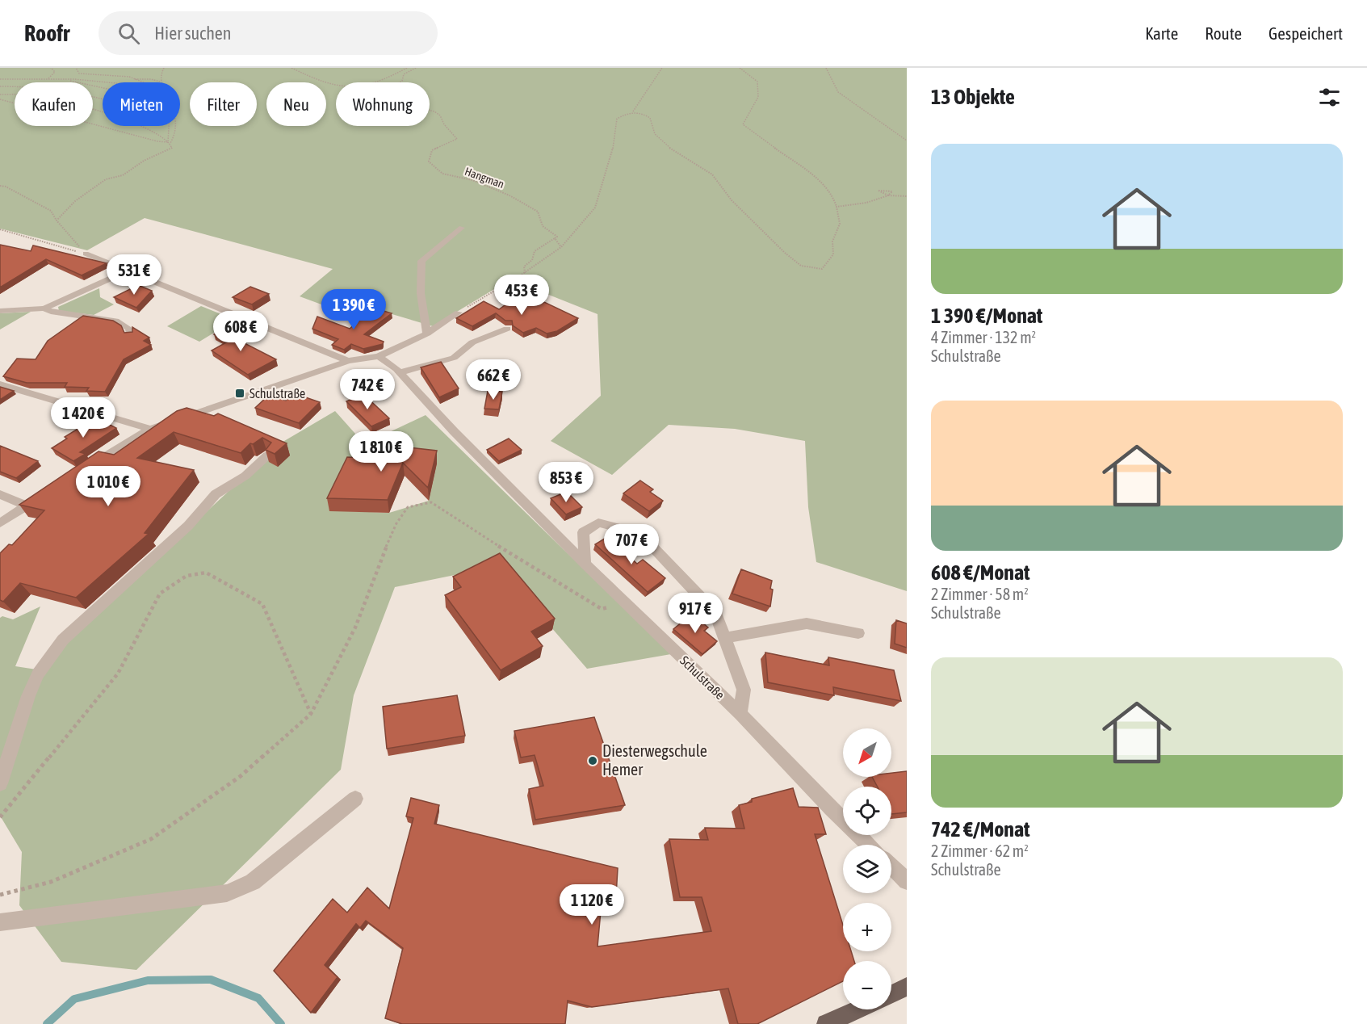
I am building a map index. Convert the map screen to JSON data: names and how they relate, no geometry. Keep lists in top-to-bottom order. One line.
{"streets":{"street":["Schulstraße"],"path":["Hangman"]},"places":{"transit":["Schulstraße"],"other":["Diesterwegschule Hemer"]},"north":"bottom left","page":{"header":"Roofr","search":"Hier suchen","nav":["Karte","Route","Gespeichert"],"heading":"13 Objekte","chip":["Kaufen","Mieten","Filter","Neu","Wohnung"],"list":[{"name":"1 390 €/Monat","note":"4 Zimmer · 132 m² · Schulstraße"},{"name":"608 €/Monat","note":"2 Zimmer · 58 m² · Schulstraße"},{"name":"742 €/Monat","note":"2 Zimmer · 62 m² · Schulstraße"}],"price":["531 €","453 €","1 390 €","608 €","662 €","742 €","1 420 €","1 810 €","853 €","1 010 €","707 €","917 €","1 120 €"],"map_buttons":["+","−"]}}
